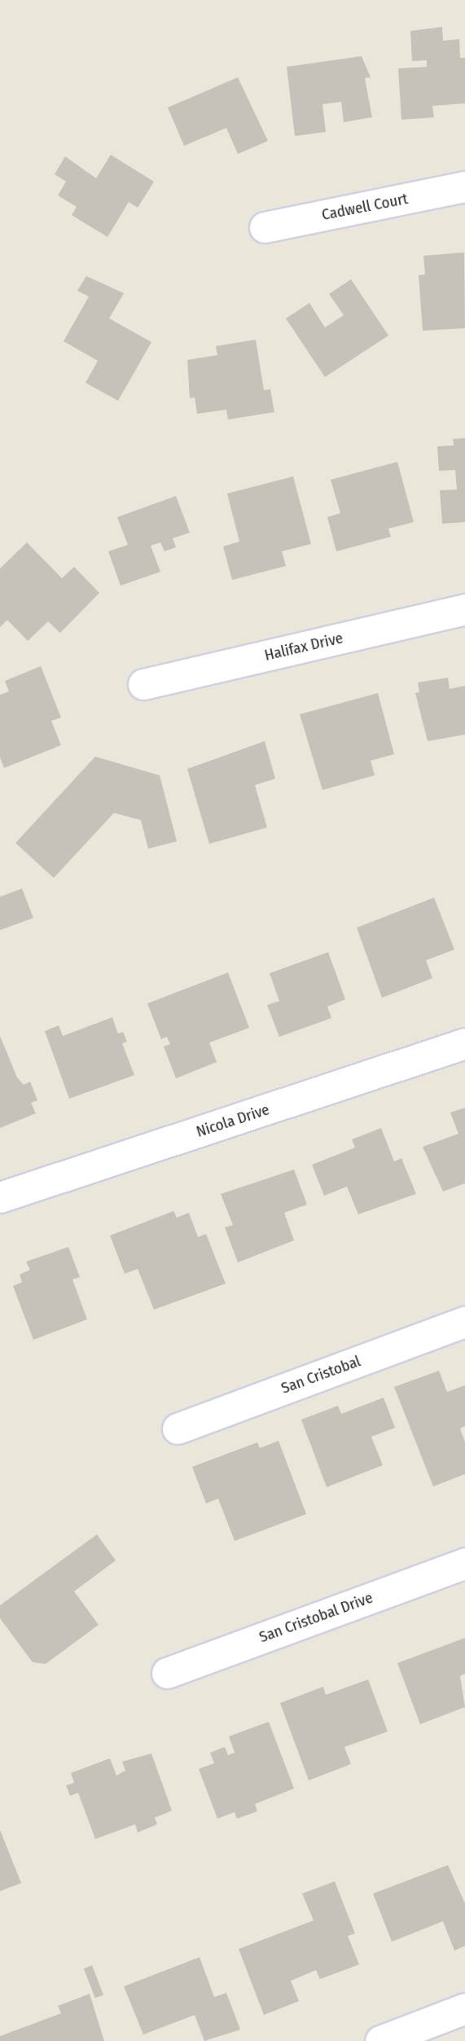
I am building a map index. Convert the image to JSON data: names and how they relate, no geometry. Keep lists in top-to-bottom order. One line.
{"streets":{"street":["Cadwell Court","Halifax Drive","Nicola Drive","San Cristobal","San Cristobal Drive"]}}
